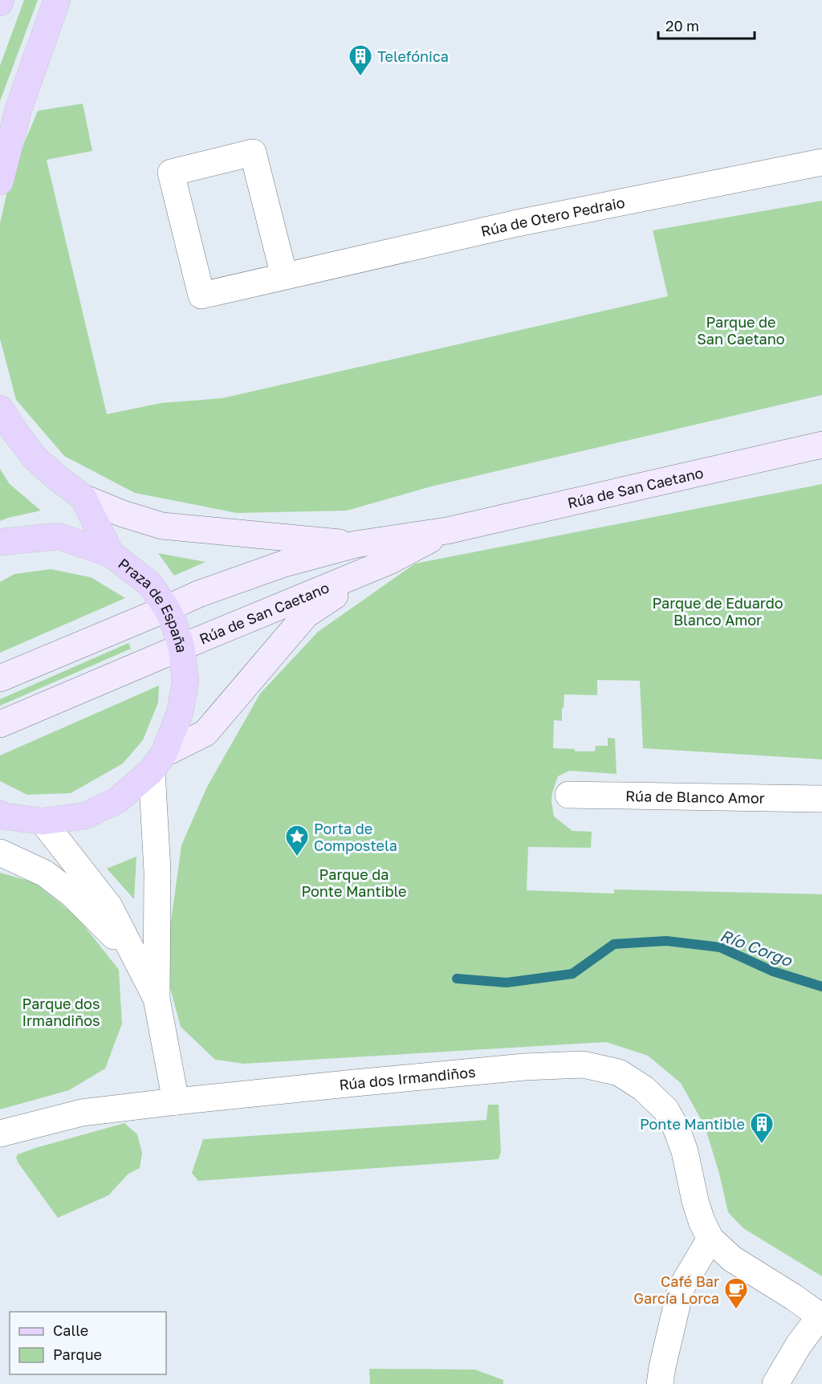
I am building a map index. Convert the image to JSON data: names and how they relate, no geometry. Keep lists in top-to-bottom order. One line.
{"streets":{"main road":["Praza de España"],"street":["Rúa de Otero Pedraio","Rúa de San Caetano","Rúa de Blanco Amor","Rúa dos Irmandiños"]},"crossings":[["Rúa de San Caetano","Praza de España"],["Praza de España","Rúa dos Irmandiños"]],"water":["Río Corgo"],"parks":["Parque de San Caetano","Parque de Eduardo Blanco Amor","Parque da Ponte Mantible","Parque dos Irmandiños"],"places":{"building":["Telefónica","Ponte Mantible"],"place":["Porta de Compostela"],"cafe":["Café Bar García Lorca"]},"legend":["Calle","Parque"],"scale_bar":"20 m"}
